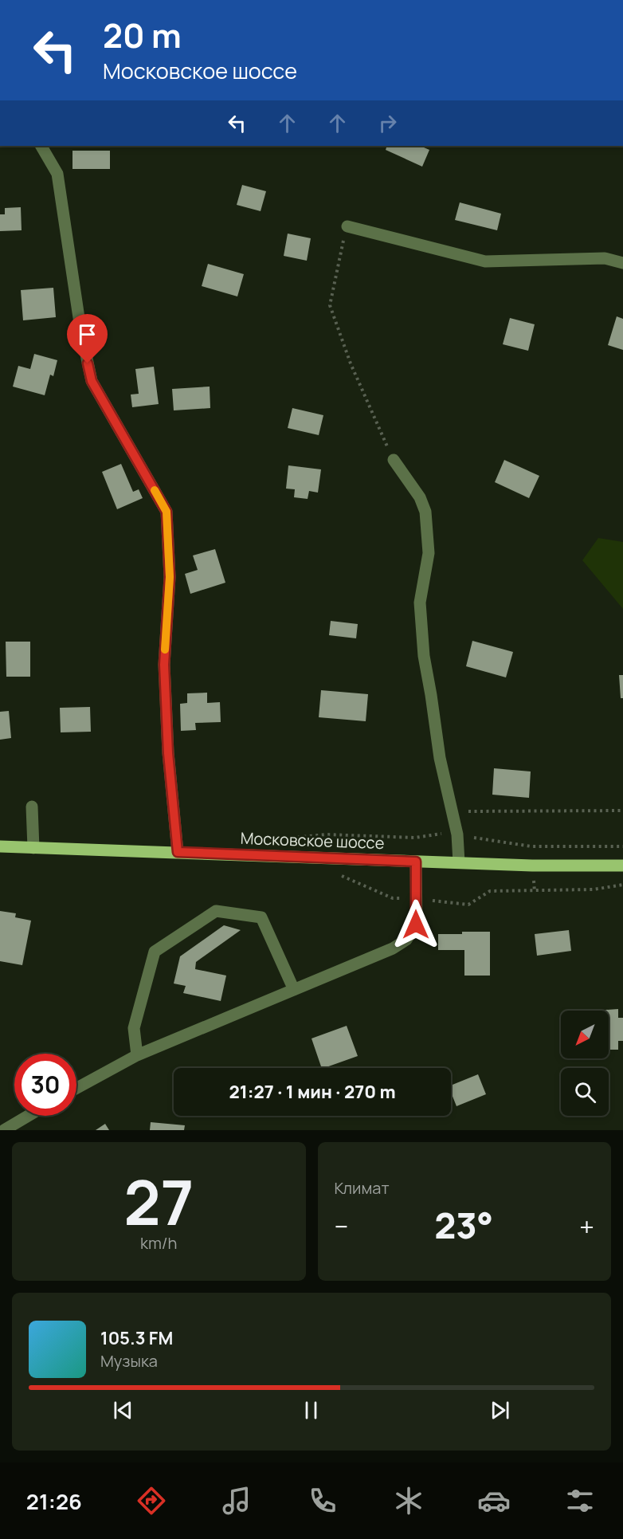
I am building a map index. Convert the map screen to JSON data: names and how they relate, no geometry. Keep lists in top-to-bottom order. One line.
{"streets":{"main road":["Московское шоссе"]},"north":"bottom left","page":{"turn":["20 m","Московское шоссе"],"limit":"30","trip":"21:27 · 1 мин · 270 m","tile":[["27","km/h"],"Климат"],"heat":["−","23°","+"],"song":["105.3 FM","Музыка"],"tabs":"21:26"}}
